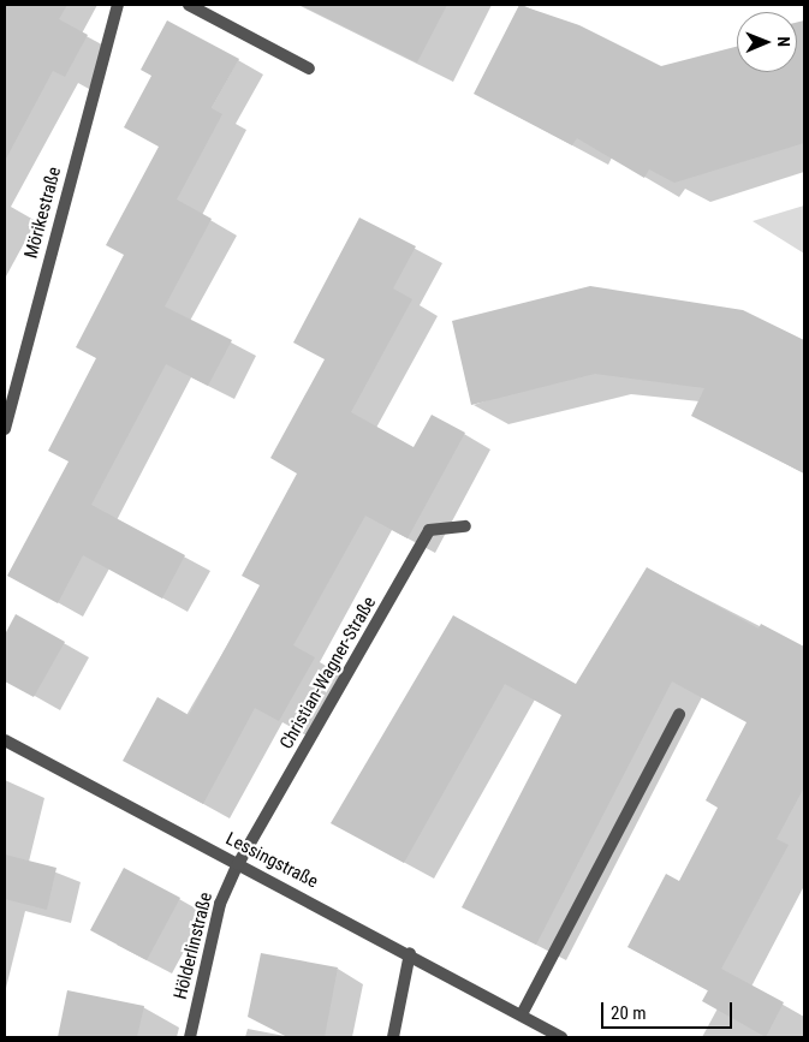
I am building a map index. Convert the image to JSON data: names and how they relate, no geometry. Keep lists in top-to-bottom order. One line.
{"streets":{"street":["Mörikestraße","Christian-Wagner-Straße","Lessingstraße","Hölderlinstraße"]},"crossings":[["Christian-Wagner-Straße","Lessingstraße"],["Christian-Wagner-Straße","Hölderlinstraße"],["Lessingstraße","Hölderlinstraße"]],"scale_bar":"20 m","north":"right"}
